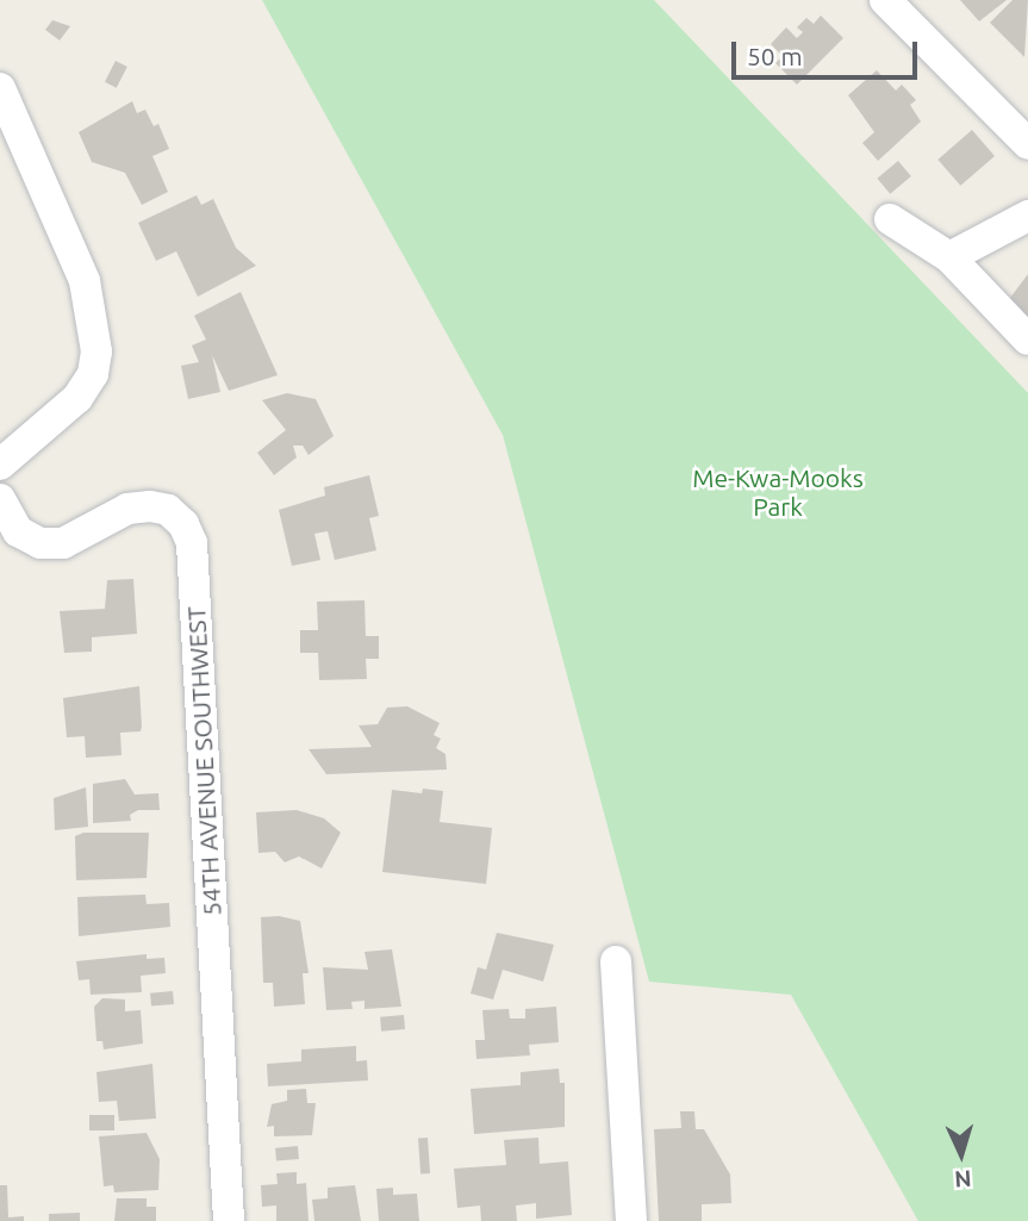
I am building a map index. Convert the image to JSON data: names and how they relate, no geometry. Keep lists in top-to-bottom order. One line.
{"streets":{"street":["54TH AVENUE SOUTHWEST"]},"parks":["Me-Kwa-Mooks Park"],"scale_bar":"50 m","north":"bottom"}
